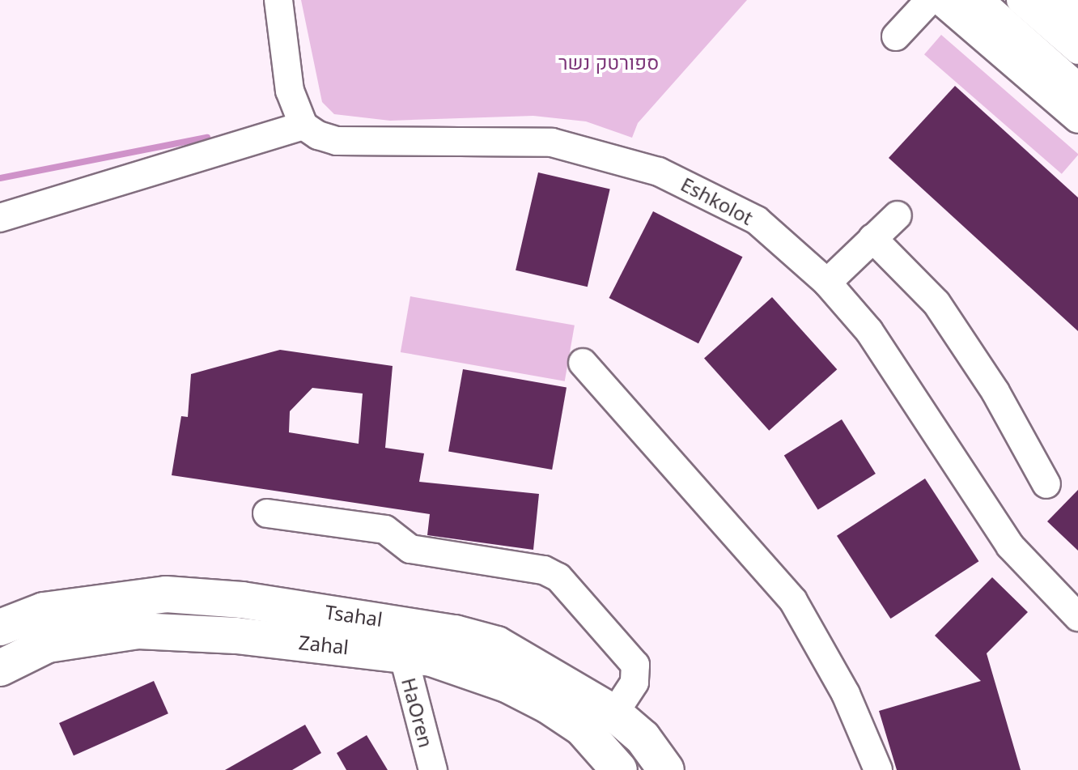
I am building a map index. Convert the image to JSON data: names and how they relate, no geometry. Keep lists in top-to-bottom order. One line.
{"streets":{"main road":["Tsahal","Zahal"],"street":["Eshkolot","HaOren"]},"crossings":[["Zahal","HaOren"]],"parks":["ספורטק נשר"]}
